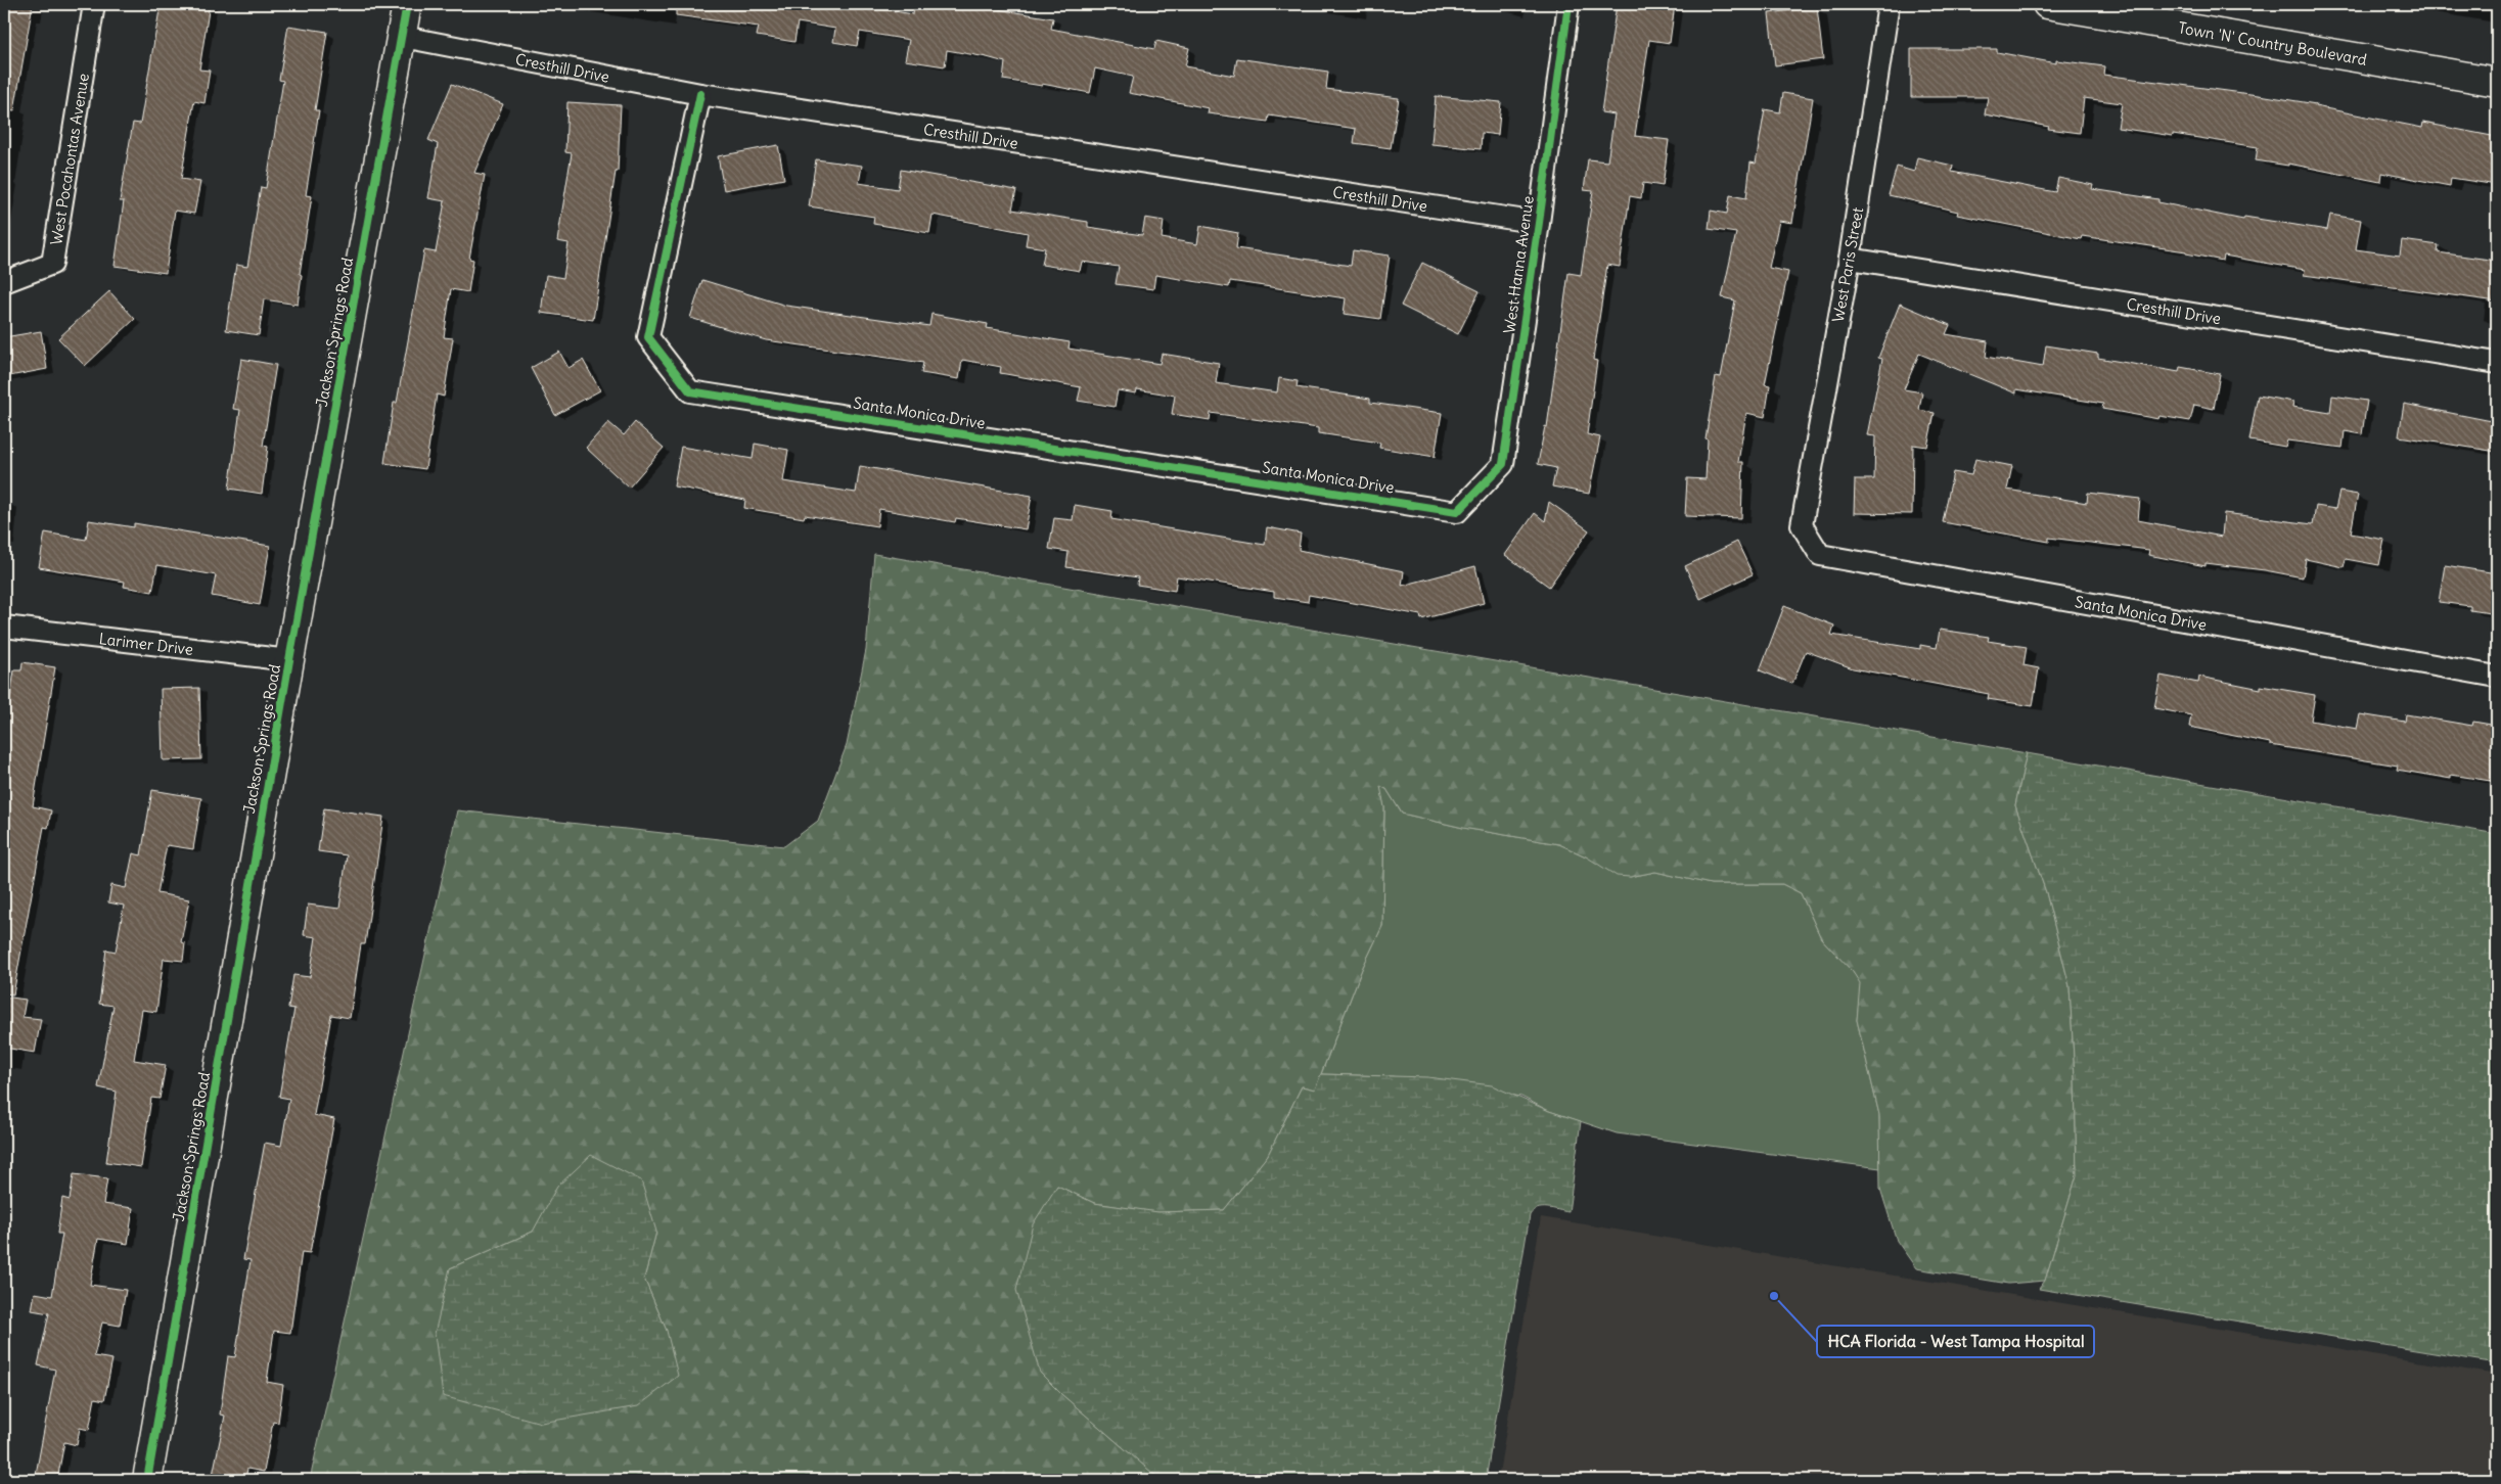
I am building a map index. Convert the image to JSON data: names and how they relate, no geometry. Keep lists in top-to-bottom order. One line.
{"streets":{"street":["Town 'N' Country Boulevard","Cresthill Drive","West Pocahontas Avenue","West Hanna Avenue","West Paris Street","Jackson Springs Road","Santa Monica Drive","Larimer Drive"]},"crossings":[["Cresthill Drive","West Hanna Avenue"],["Cresthill Drive","West Paris Street"],["Cresthill Drive","Jackson Springs Road"],["Cresthill Drive","Santa Monica Drive"],["West Hanna Avenue","Santa Monica Drive"],["West Paris Street","Santa Monica Drive"],["Jackson Springs Road","Larimer Drive"]],"places":["HCA Florida - West Tampa Hospital"]}
